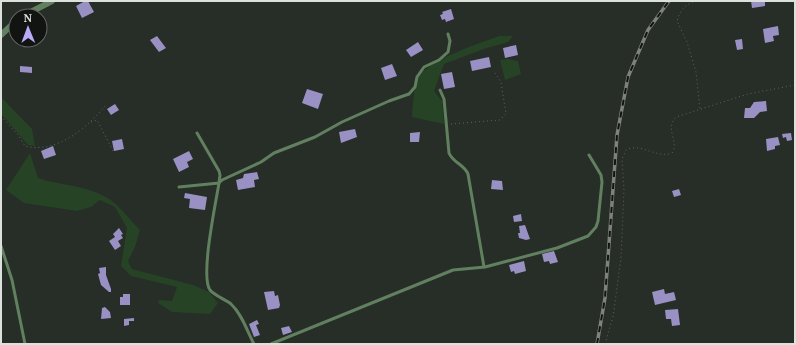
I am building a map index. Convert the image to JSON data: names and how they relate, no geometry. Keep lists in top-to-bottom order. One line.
{"north":"top"}
